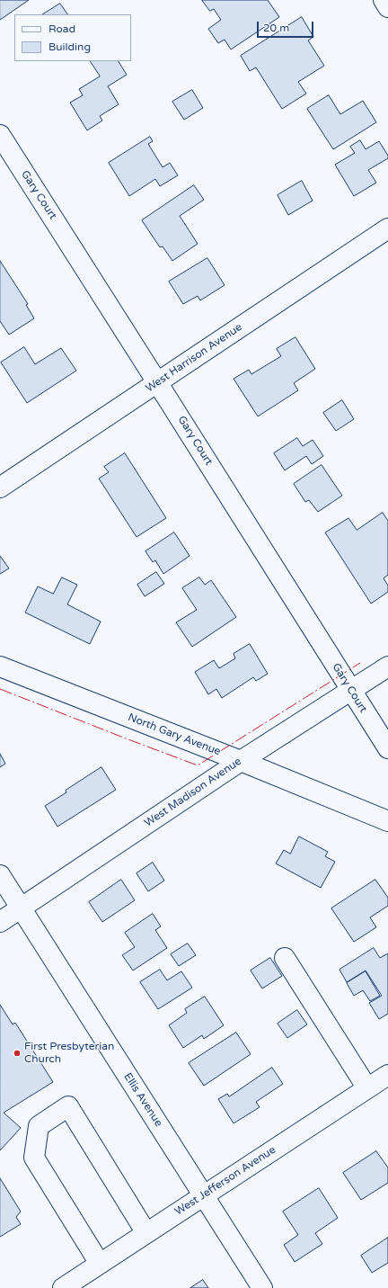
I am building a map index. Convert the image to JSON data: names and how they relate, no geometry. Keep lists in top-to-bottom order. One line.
{"streets":{"street":["Gary Court","West Harrison Avenue","North Gary Avenue","West Madison Avenue","Ellis Avenue","West Jefferson Avenue"]},"crossings":[["Gary Court","West Harrison Avenue"],["Gary Court","West Madison Avenue"],["North Gary Avenue","West Madison Avenue"],["West Madison Avenue","Ellis Avenue"],["Ellis Avenue","West Jefferson Avenue"]],"places":["First Presbyterian Church"],"legend":["Road","Building"],"scale_bar":"20 m"}
